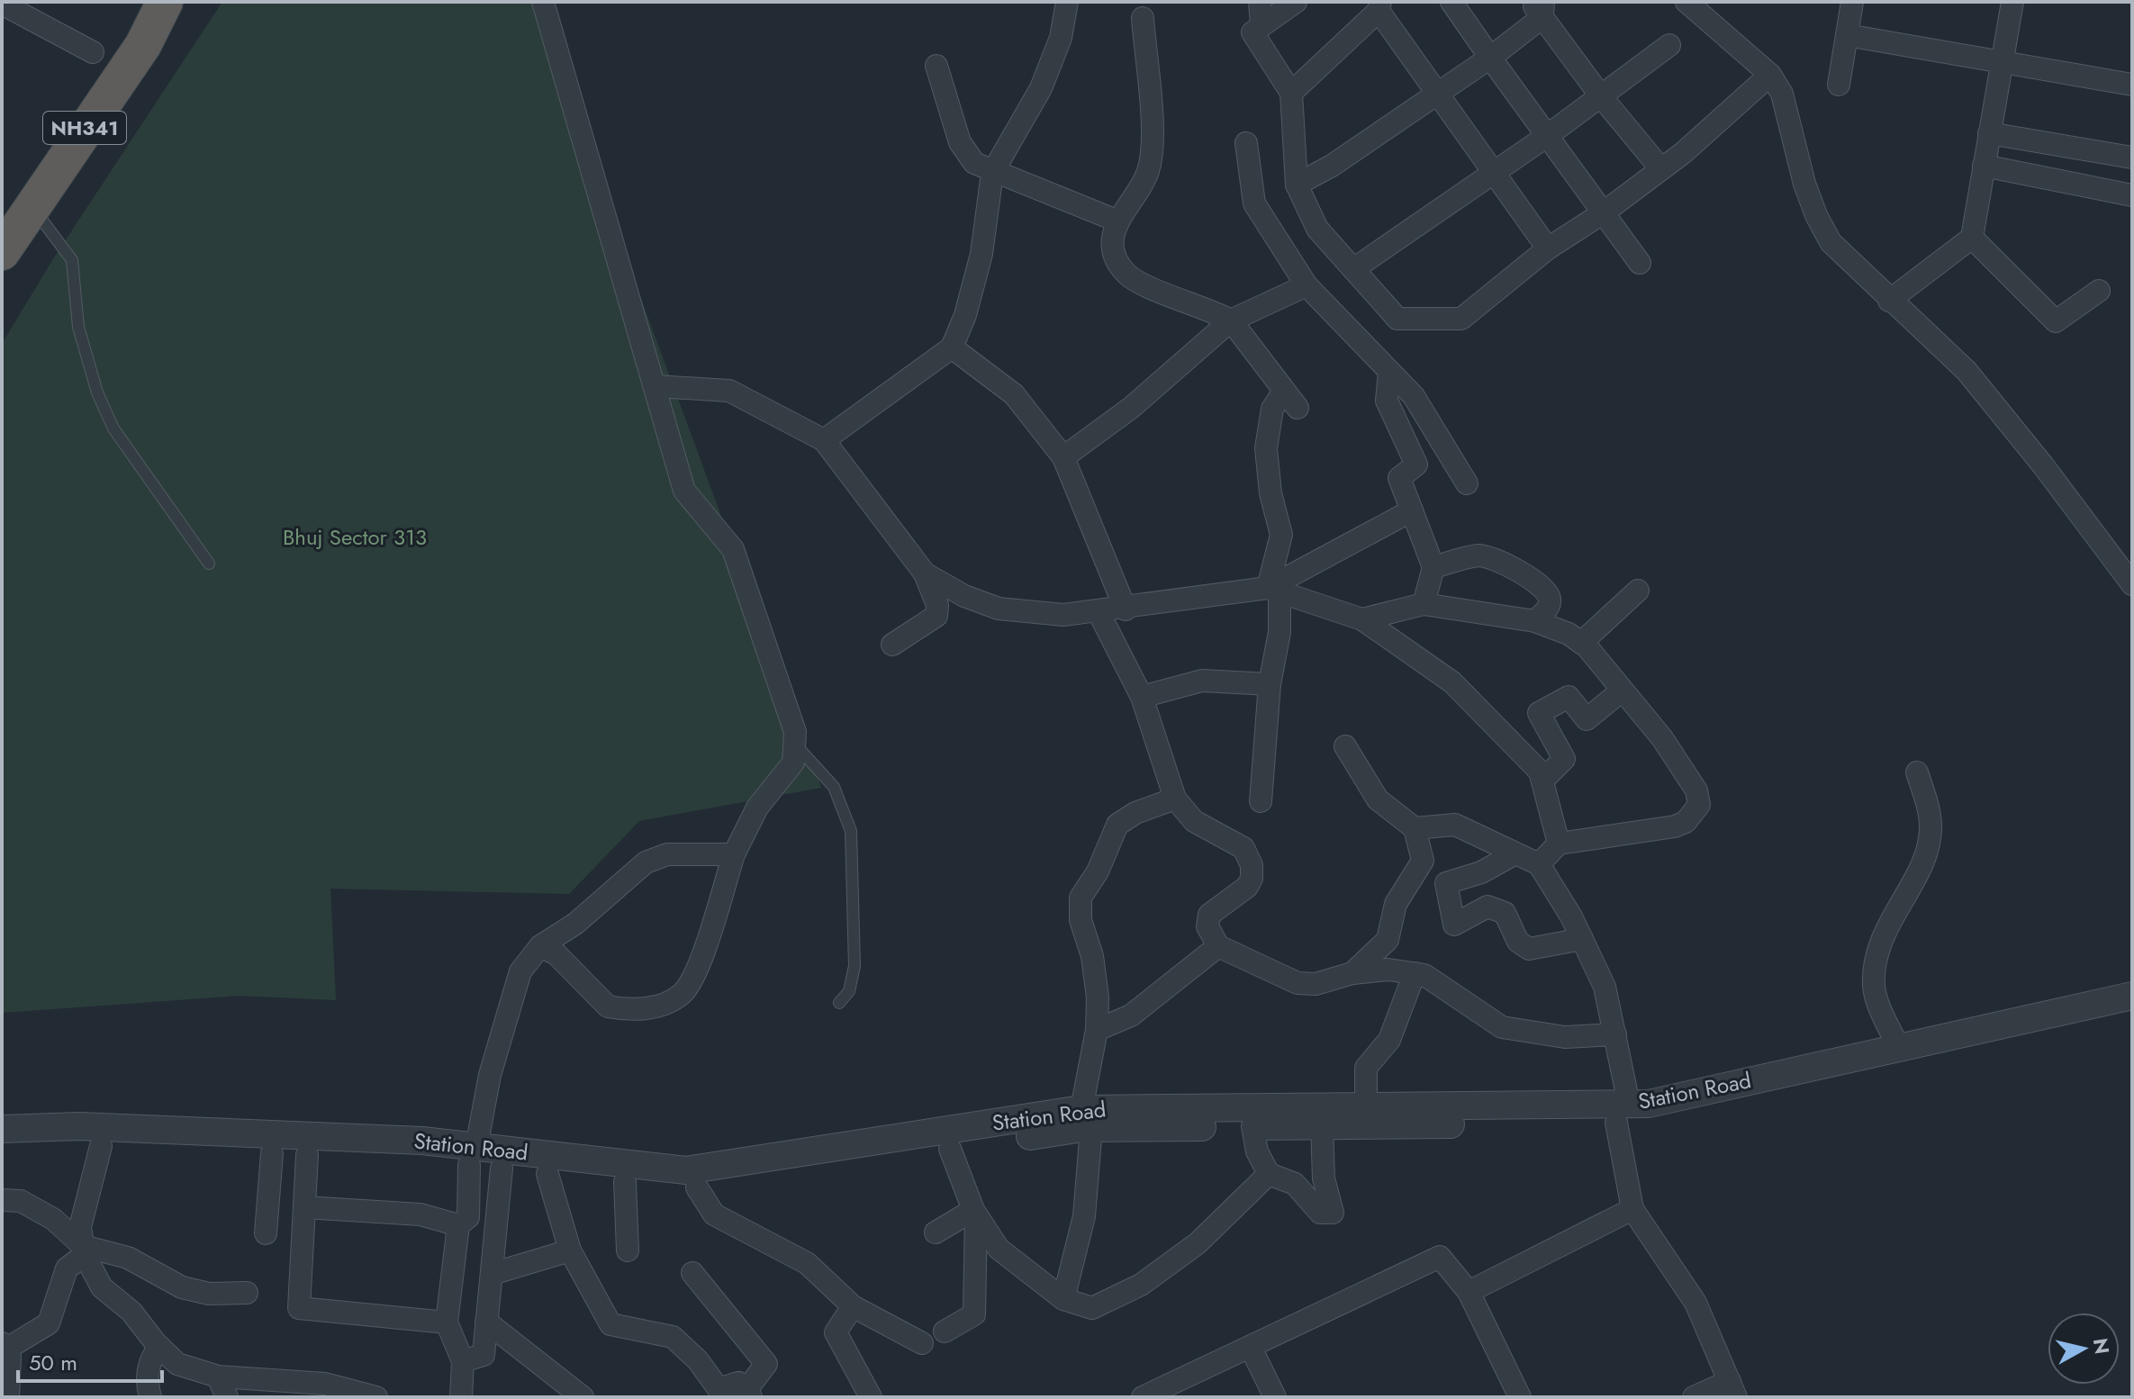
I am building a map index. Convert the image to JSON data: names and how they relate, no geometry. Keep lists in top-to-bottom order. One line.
{"streets":{"highway":["NH341"],"street":["Station Road"]},"parks":["Bhuj Sector 313"],"scale_bar":"50 m","north":"right"}
